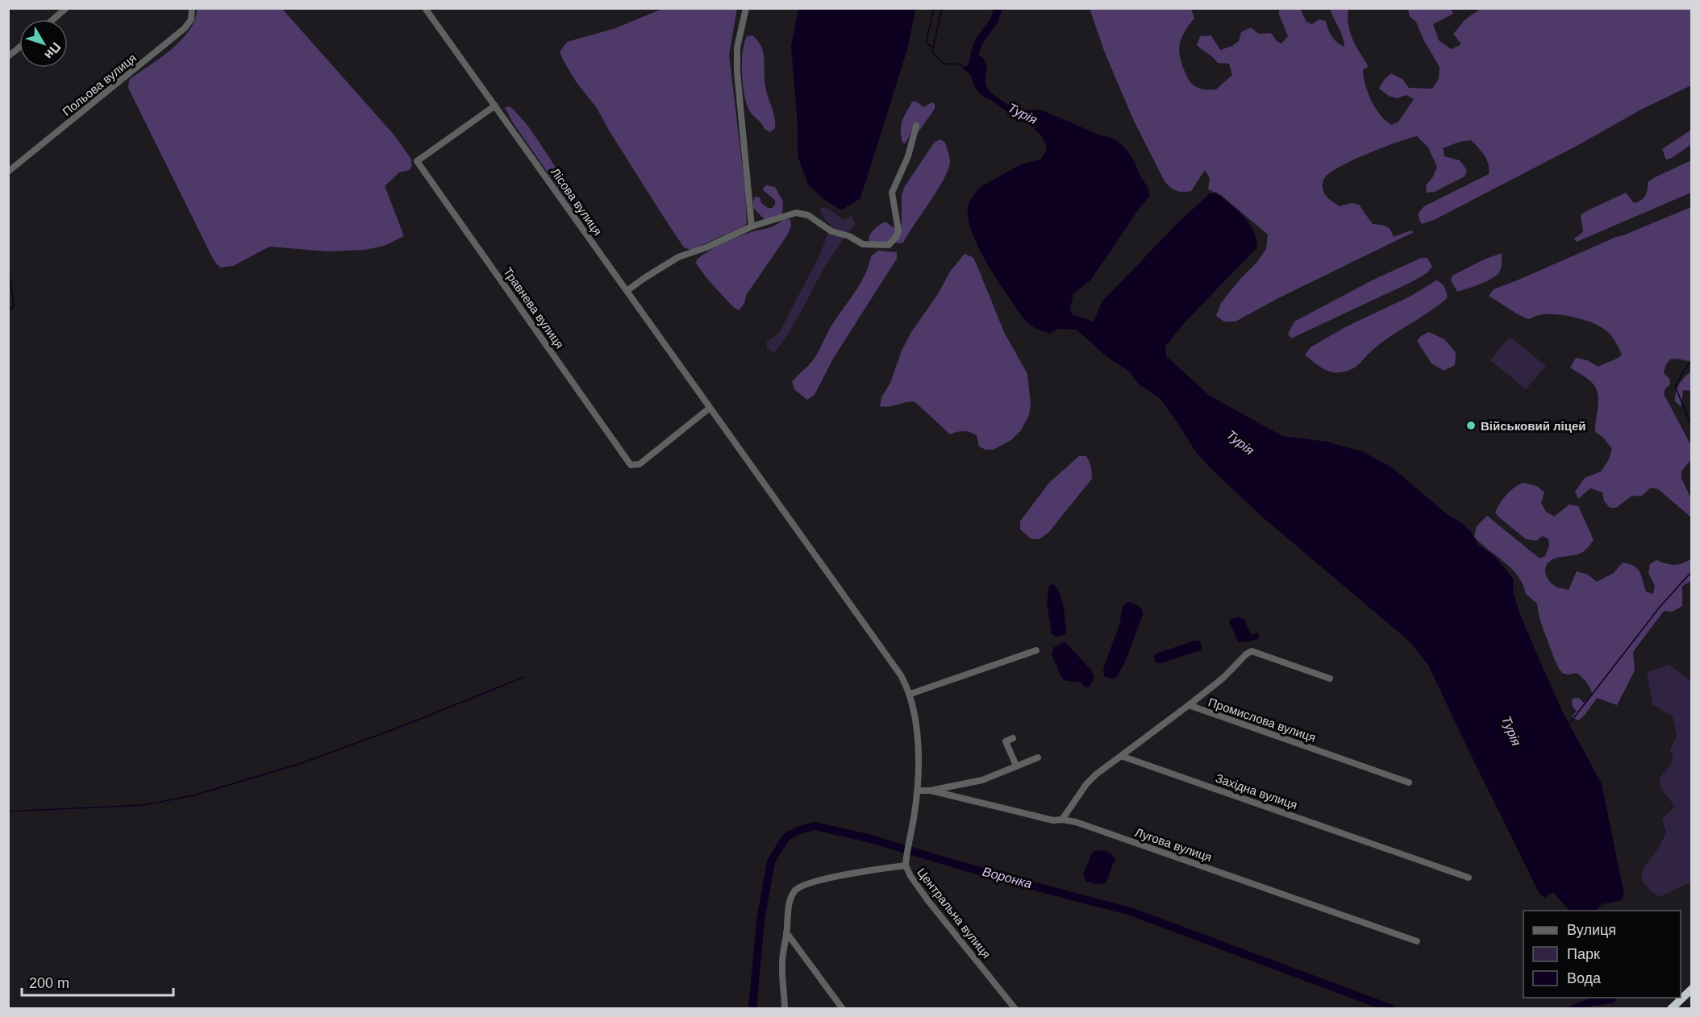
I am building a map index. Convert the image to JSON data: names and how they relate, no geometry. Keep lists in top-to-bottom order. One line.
{"streets":{"street":["Польова вулиця","Лісова вулиця","Травнева вулиця","Промислова вулиця","Західна вулиця","Лугова вулиця","Центральна вулиця"]},"crossings":[["Лісова вулиця","Травнева вулиця"],["Лісова вулиця","Центральна вулиця"],["Лугова вулиця","Центральна вулиця"]],"water":["Турія","Воронка"],"places":["Військовий ліцей"],"legend":["Вулиця","Парк","Вода"],"scale_bar":"200 m","north":"bottom right"}
